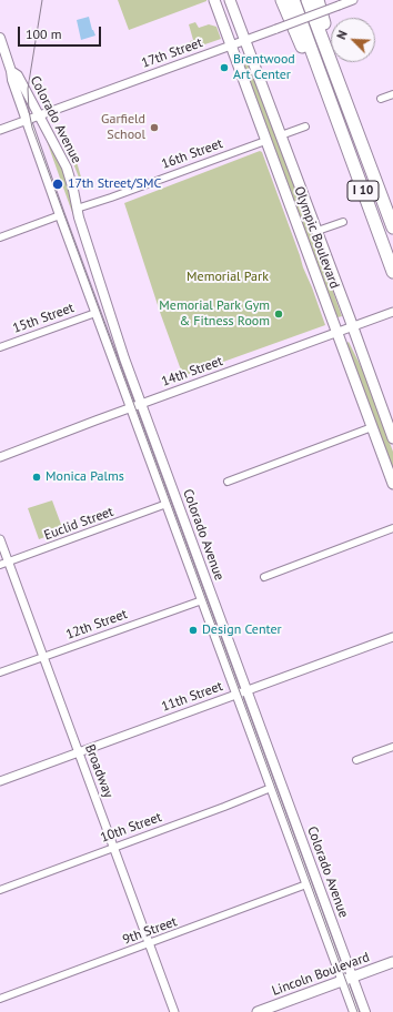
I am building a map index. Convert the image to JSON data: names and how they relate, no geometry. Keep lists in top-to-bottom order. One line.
{"streets":{"highway":["I 10"],"main road":["Colorado Avenue","Olympic Boulevard","Lincoln Boulevard"],"street":["17th Street","16th Street","15th Street","14th Street","Euclid Street","12th Street","11th Street","Broadway","10th Street","9th Street"]},"crossings":[["17th Street","Colorado Avenue"],["17th Street","Olympic Boulevard"],["Colorado Avenue","16th Street"],["Colorado Avenue","15th Street"],["Colorado Avenue","14th Street"],["Colorado Avenue","Euclid Street"],["Colorado Avenue","12th Street"],["Colorado Avenue","11th Street"],["Colorado Avenue","10th Street"],["Colorado Avenue","9th Street"],["Colorado Avenue","Lincoln Boulevard"],["16th Street","Olympic Boulevard"],["Olympic Boulevard","14th Street"],["Euclid Street","Broadway"],["12th Street","Broadway"],["11th Street","Broadway"],["Broadway","10th Street"],["Broadway","9th Street"]],"parks":["Memorial Park"],"places":["Brentwood Art Center","Garfield School","17th Street/SMC","Memorial Park Gym & Fitness Room","Monica Palms","Design Center"],"scale_bar":"100 m","north":"top left"}
